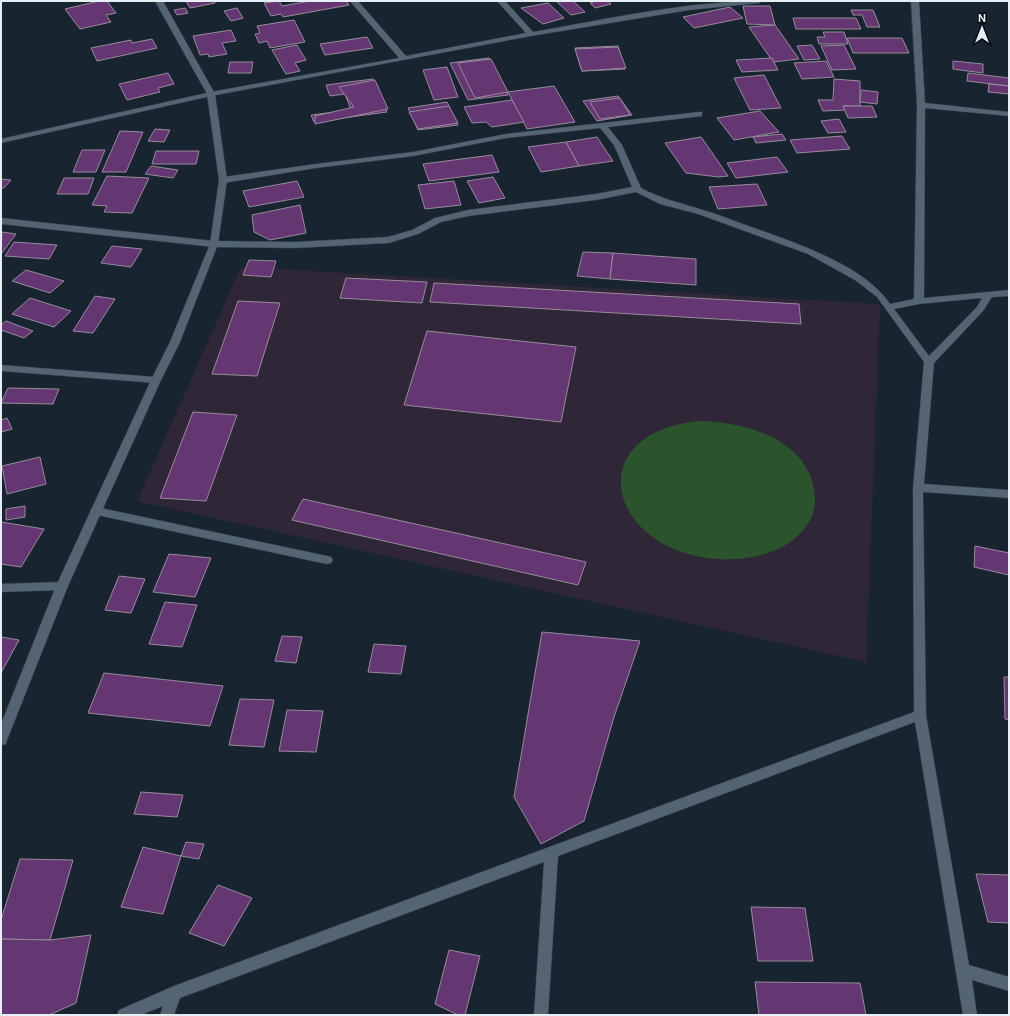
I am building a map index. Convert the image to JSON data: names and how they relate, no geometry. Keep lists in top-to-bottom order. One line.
{"north":"top"}
